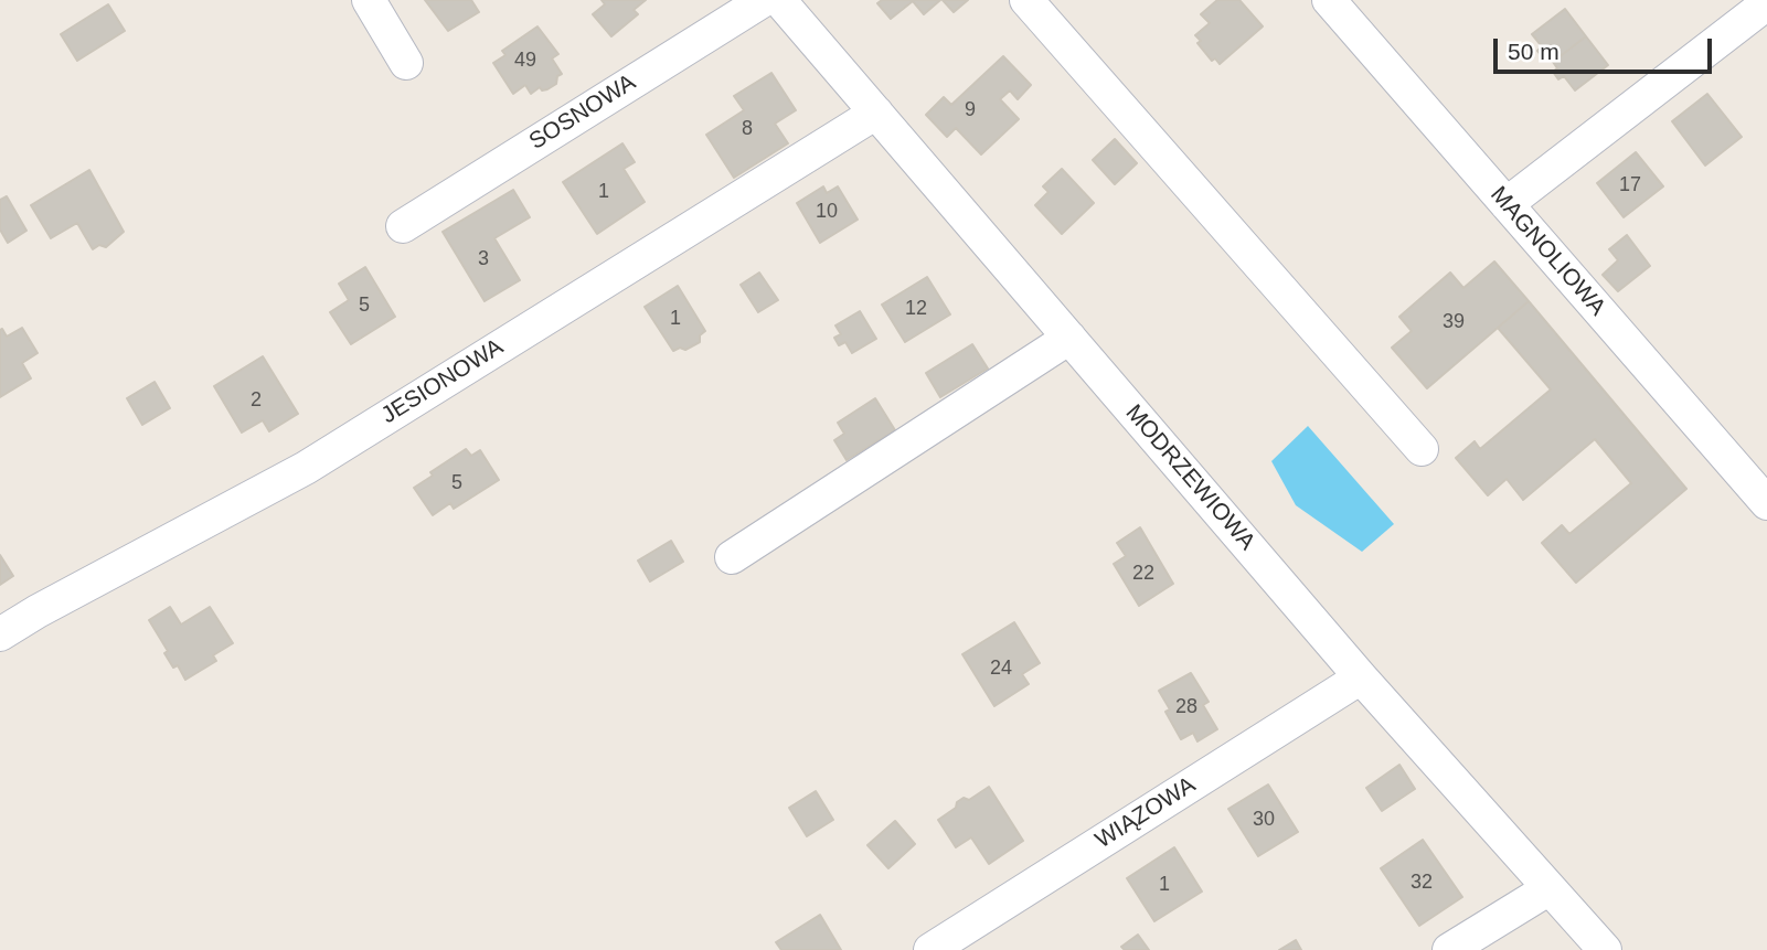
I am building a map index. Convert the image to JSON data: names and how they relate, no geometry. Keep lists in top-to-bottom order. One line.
{"streets":{"street":["SOSNOWA","MAGNOLIOWA","JESIONOWA","MODRZEWIOWA","WIĄZOWA"]},"crossings":[["JESIONOWA","MODRZEWIOWA"],["MODRZEWIOWA","WIĄZOWA"]],"house_numbers":["49","9","8","17","1","10","3","5","12","1","39","2","5","22","24","28","30","32","1"],"scale_bar":"50 m"}
